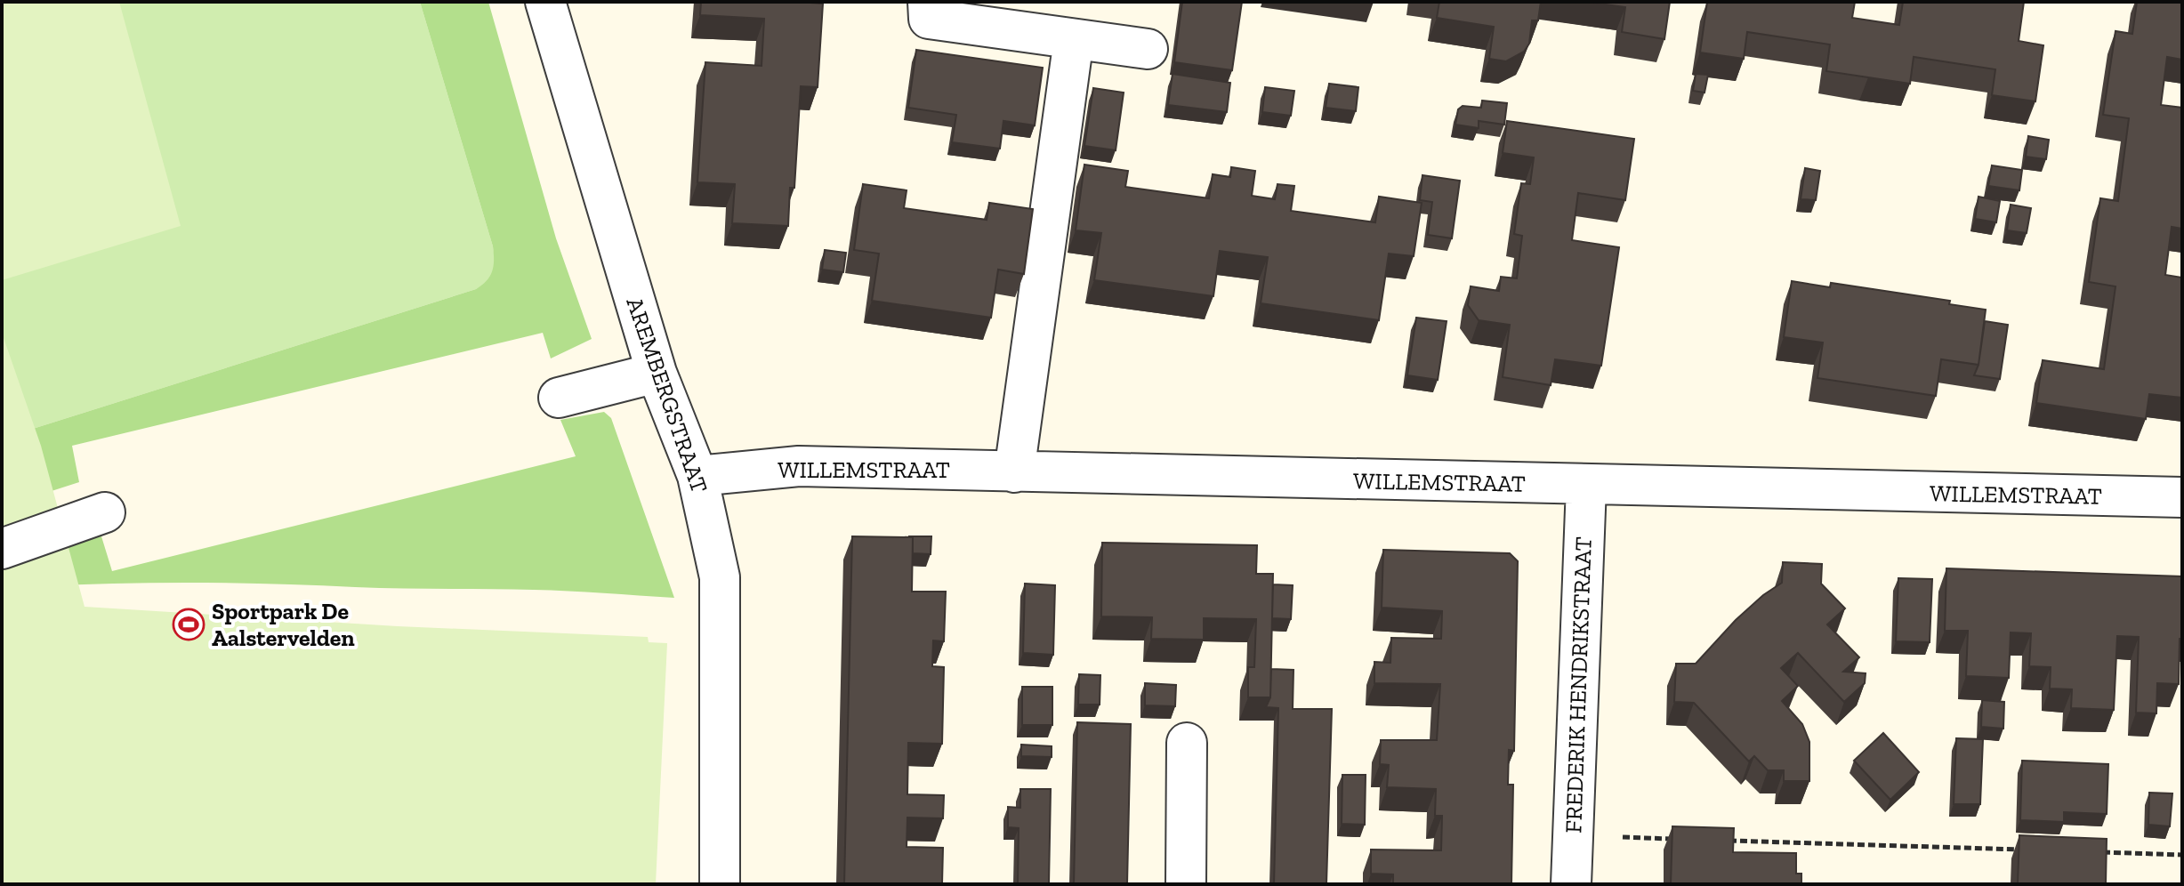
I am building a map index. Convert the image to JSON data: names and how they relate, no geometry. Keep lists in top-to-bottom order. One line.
{"streets":{"street":["AREMBERGSTRAAT","WILLEMSTRAAT","FREDERIK HENDRIKSTRAAT"]},"crossings":[["AREMBERGSTRAAT","WILLEMSTRAAT"],["WILLEMSTRAAT","FREDERIK HENDRIKSTRAAT"]],"places":{"sports":["Sportpark De Aalstervelden"]}}
